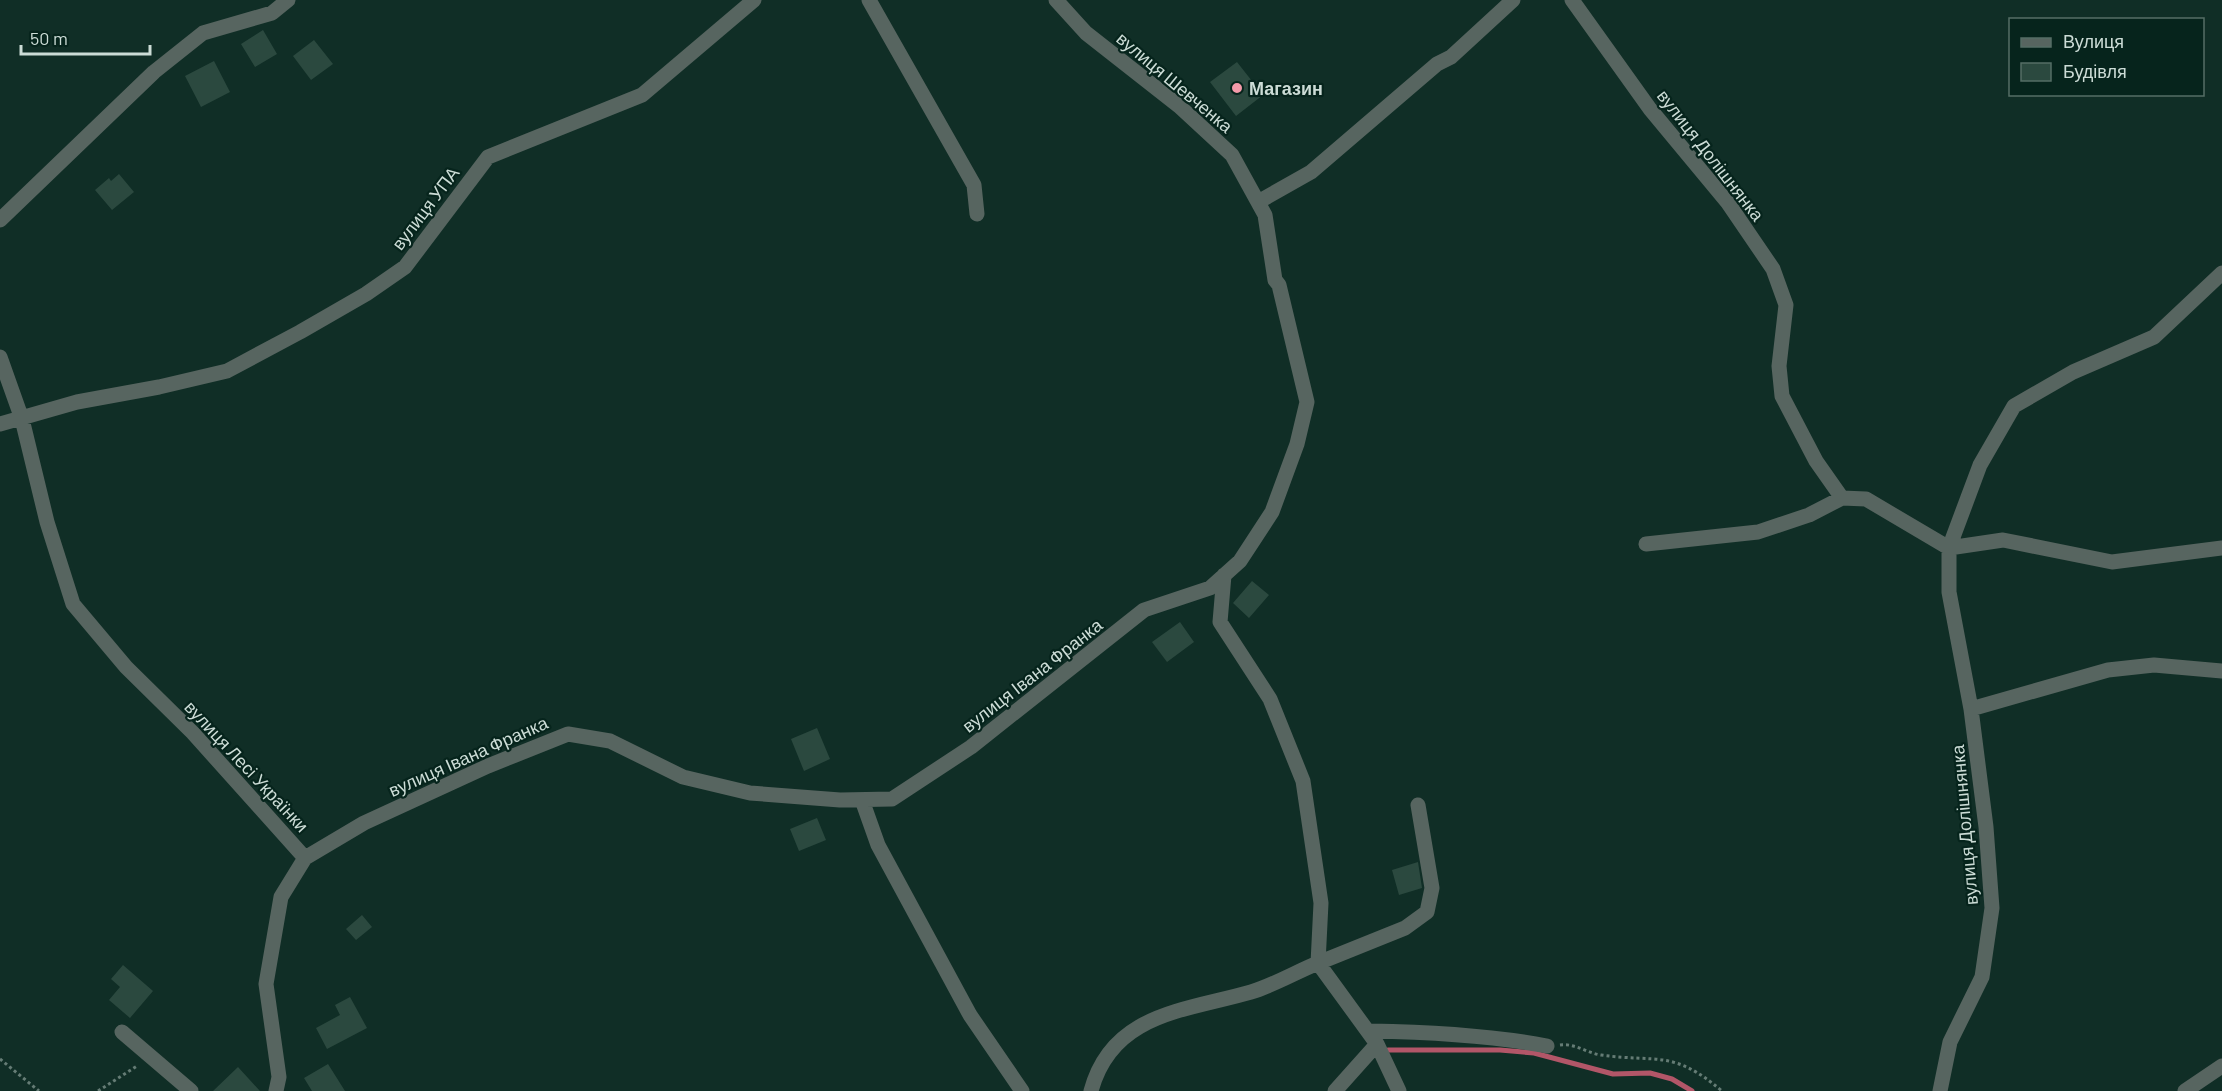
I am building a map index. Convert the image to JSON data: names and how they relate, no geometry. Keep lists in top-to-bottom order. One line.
{"streets":{"street":["вулиця Шевченка","вулиця Долішнянка","вулиця УПА","вулиця Івана Франка","вулиця Лесі Українки"]},"crossings":[["вулиця Шевченка","вулиця Івана Франка"],["вулиця УПА","вулиця Лесі Українки"],["вулиця Івана Франка","вулиця Лесі Українки"]],"places":["Магазин"],"legend":["Вулиця","Будівля"],"scale_bar":"50 m"}
